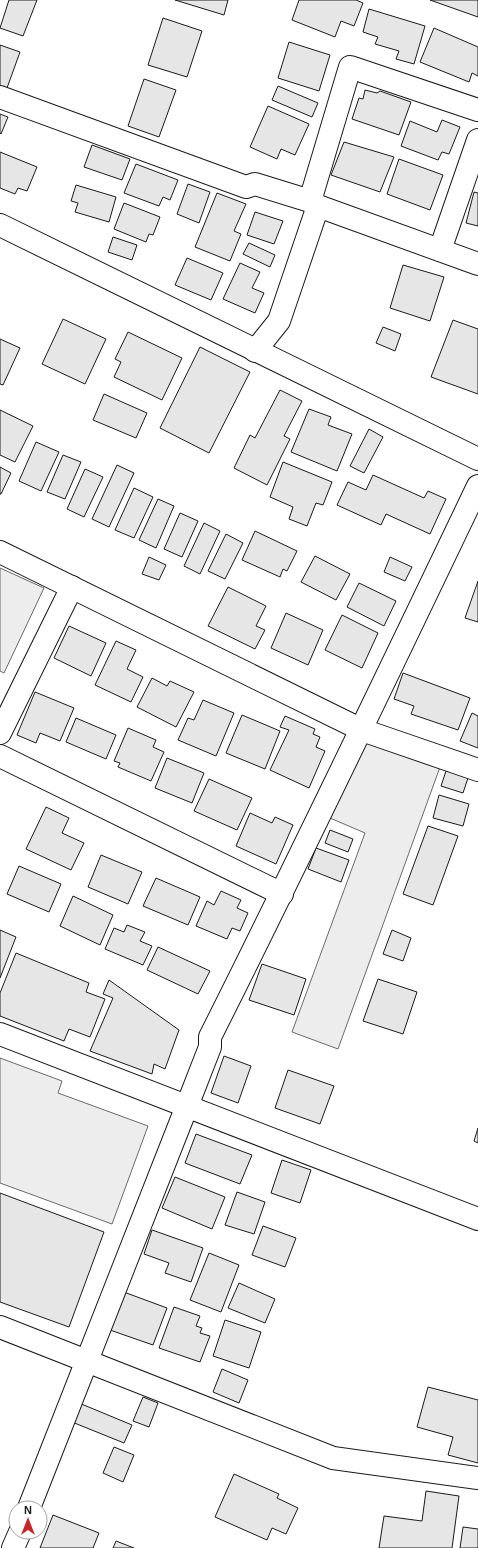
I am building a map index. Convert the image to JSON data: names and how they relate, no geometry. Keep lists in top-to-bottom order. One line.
{"north":"top"}
